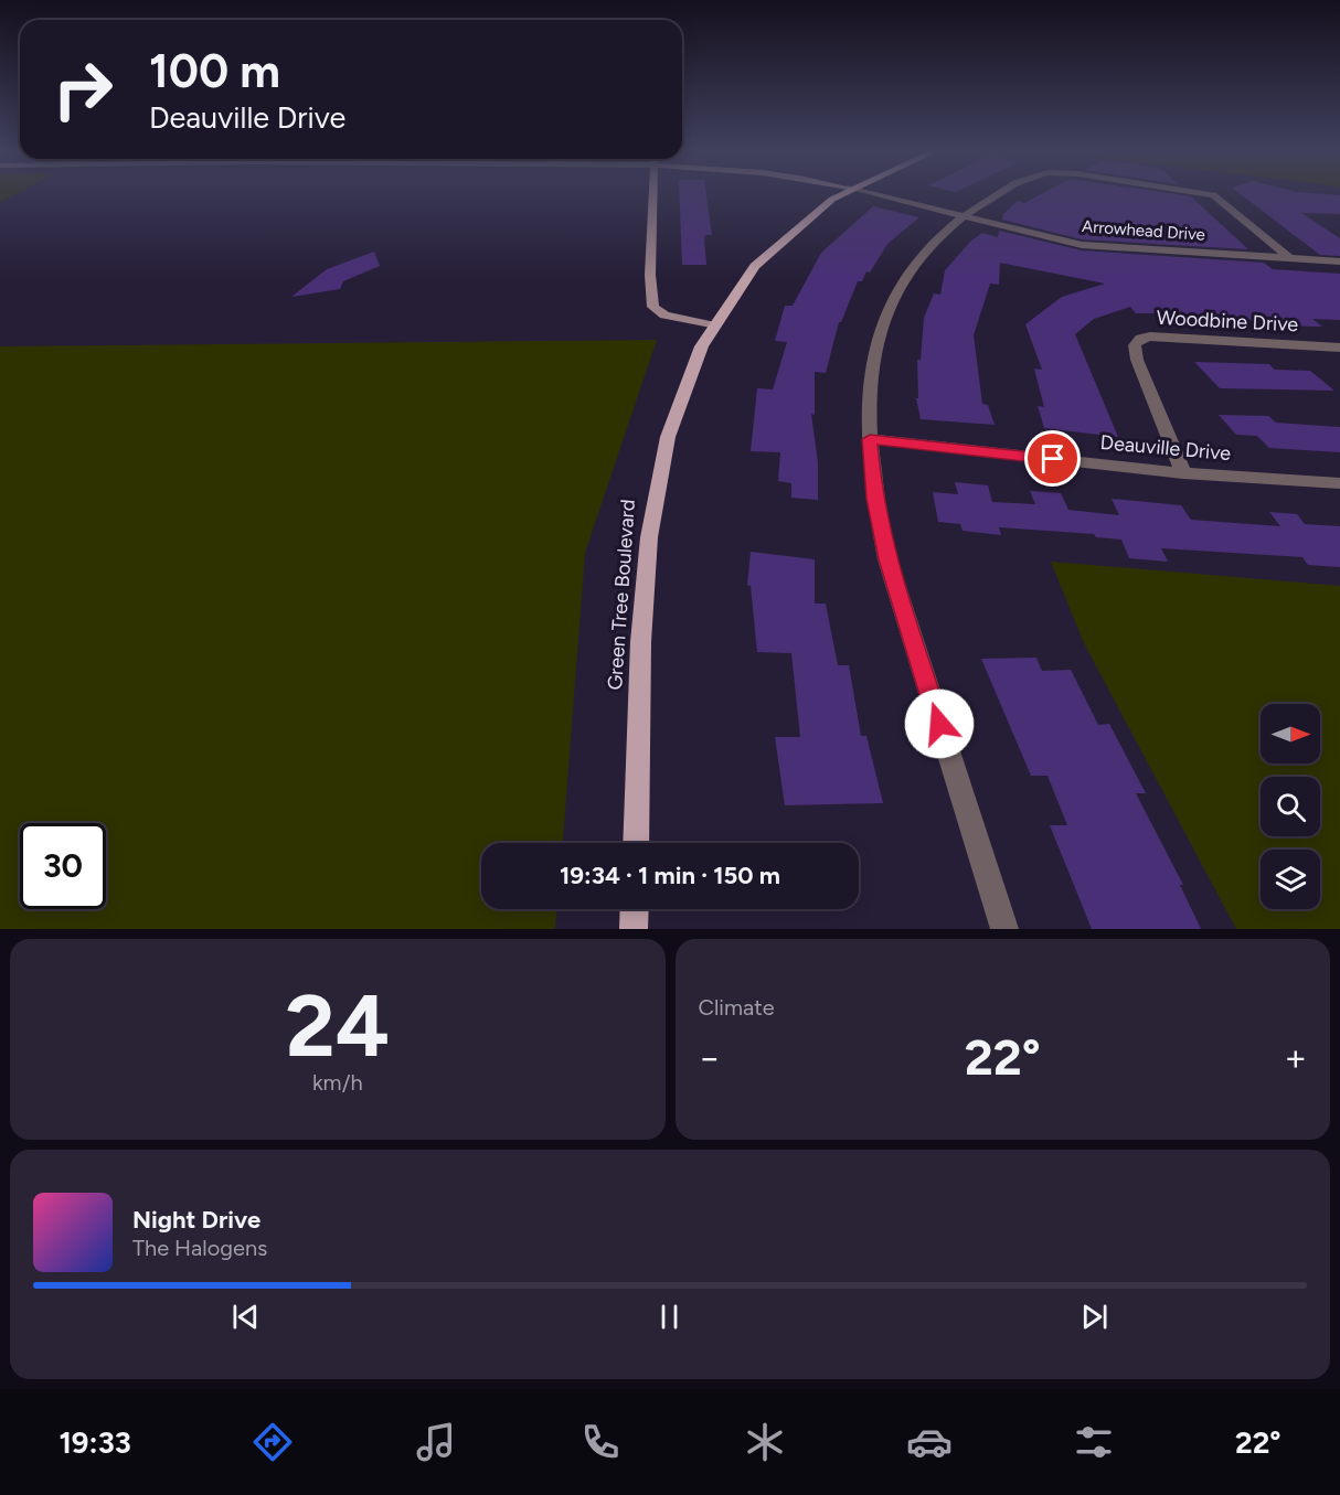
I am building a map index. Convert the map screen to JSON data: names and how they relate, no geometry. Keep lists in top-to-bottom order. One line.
{"streets":{"main road":["Green Tree Boulevard"],"street":["Arrowhead Drive","Woodbine Drive","Deauville Drive"]},"crossings":[["Woodbine Drive","Deauville Drive"]],"north":"right","page":{"turn":["100 m","Deauville Drive"],"limit":"30","trip":"19:34 · 1 min · 150 m","tile":[["24","km/h"],"Climate"],"heat":["−","22°","+"],"song":["Night Drive","The Halogens"],"tabs":["19:33","22°"]}}
